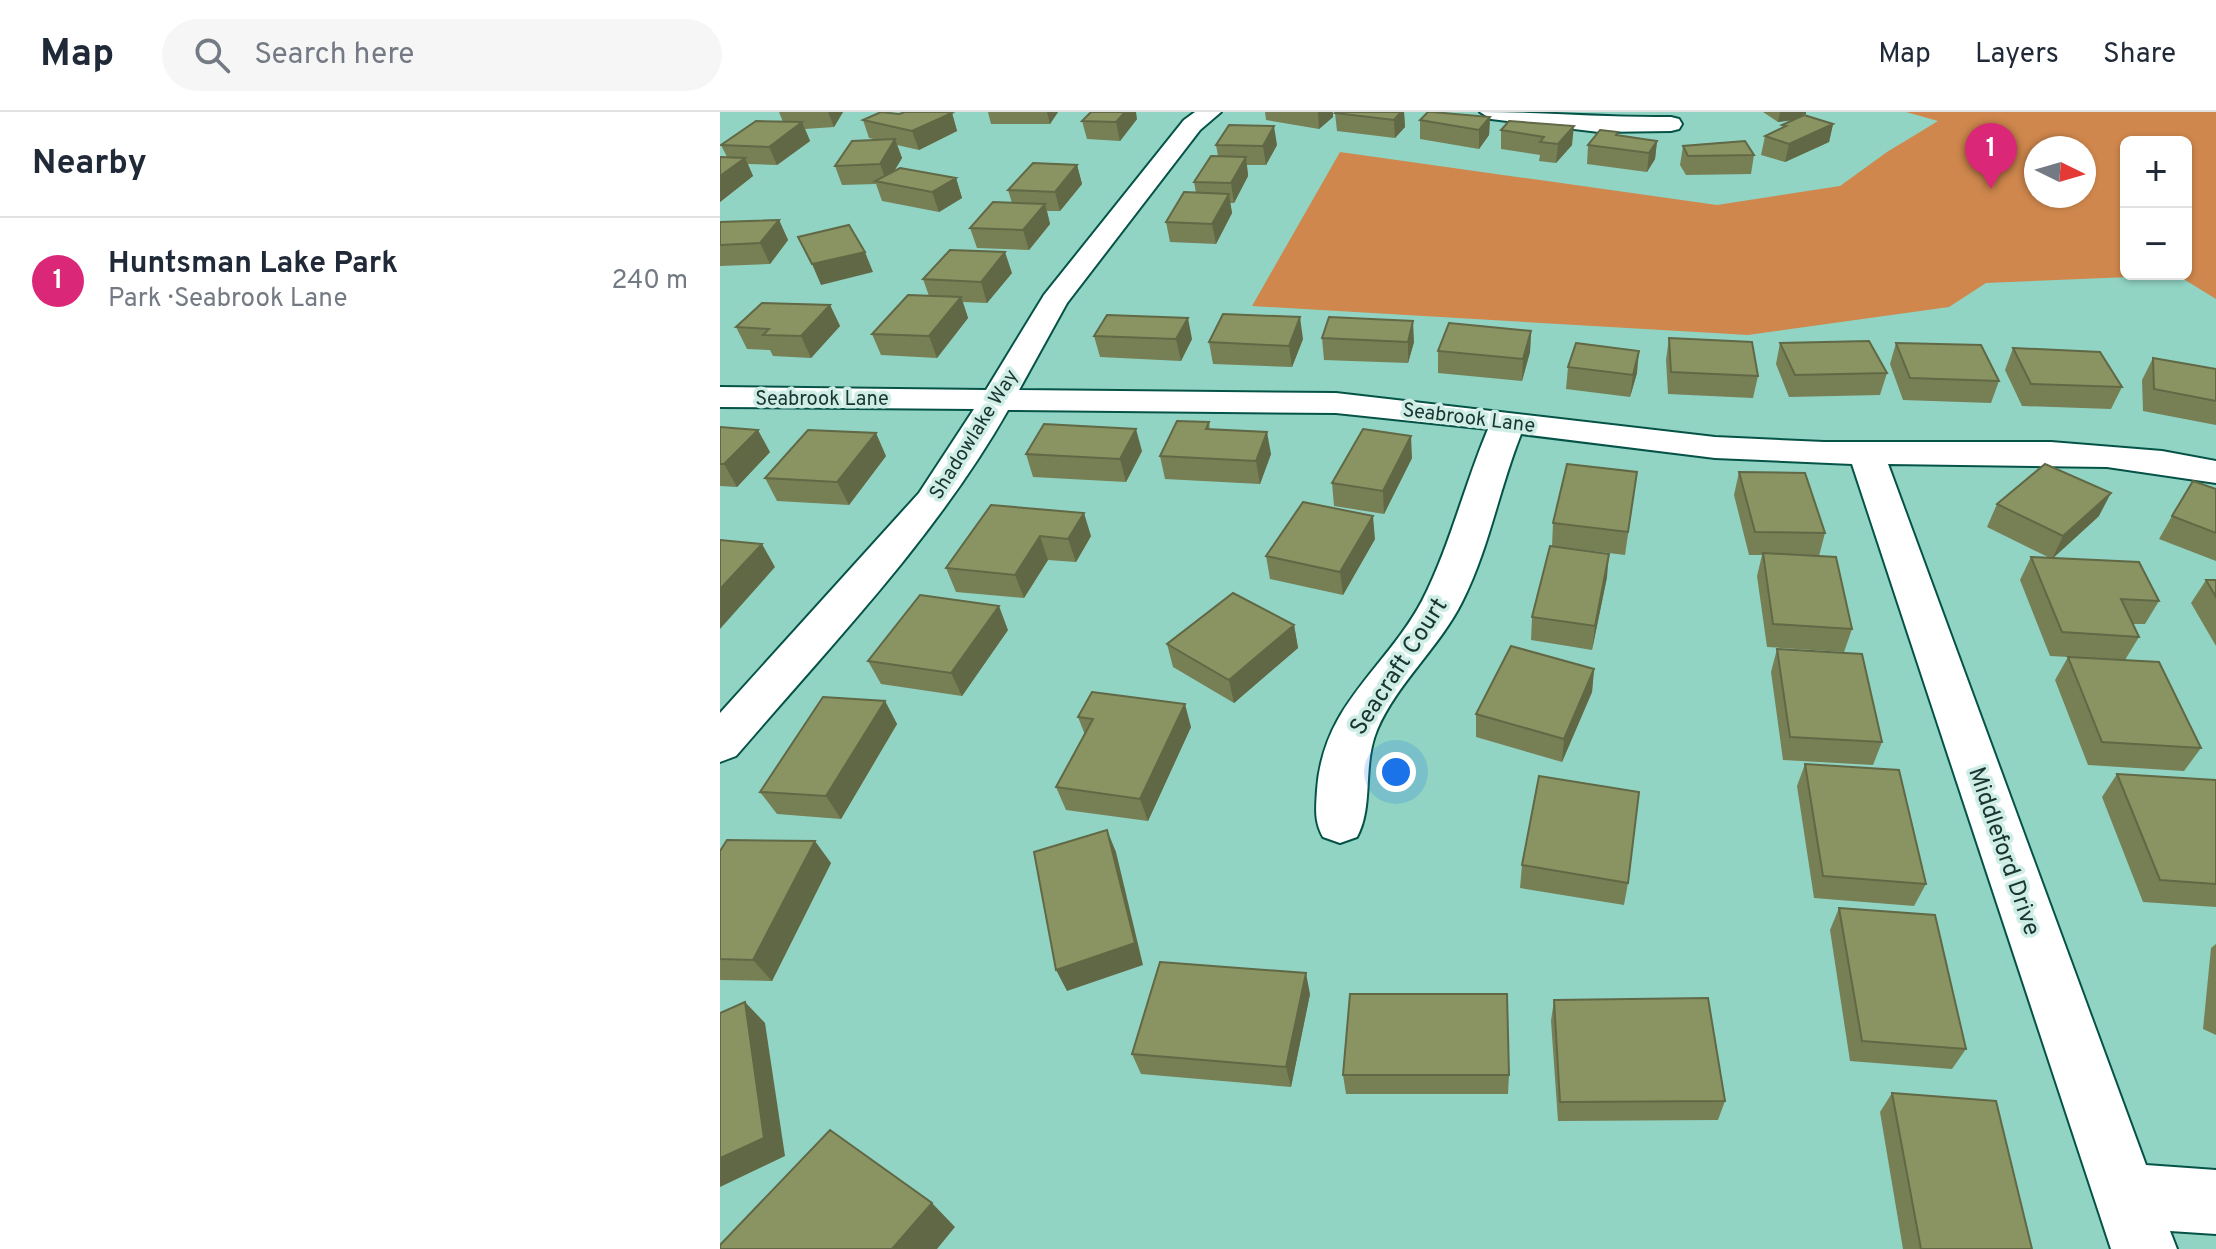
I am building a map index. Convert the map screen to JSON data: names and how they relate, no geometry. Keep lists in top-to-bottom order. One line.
{"streets":{"street":["Seabrook Lane","Shadowlake Way","Seacraft Court","Middleford Drive"]},"crossings":[["Seabrook Lane","Shadowlake Way"],["Seabrook Lane","Seacraft Court"],["Seabrook Lane","Middleford Drive"]],"north":"right","page":{"header":"Map","search":"Search here","nav":["Map","Layers","Share"],"heading":"Nearby","pins":"1","map_buttons":["+","−"],"list":[{"mark":"1","name":"Huntsman Lake Park","note":"Park · Seabrook Lane","value":"240 m"}]}}
